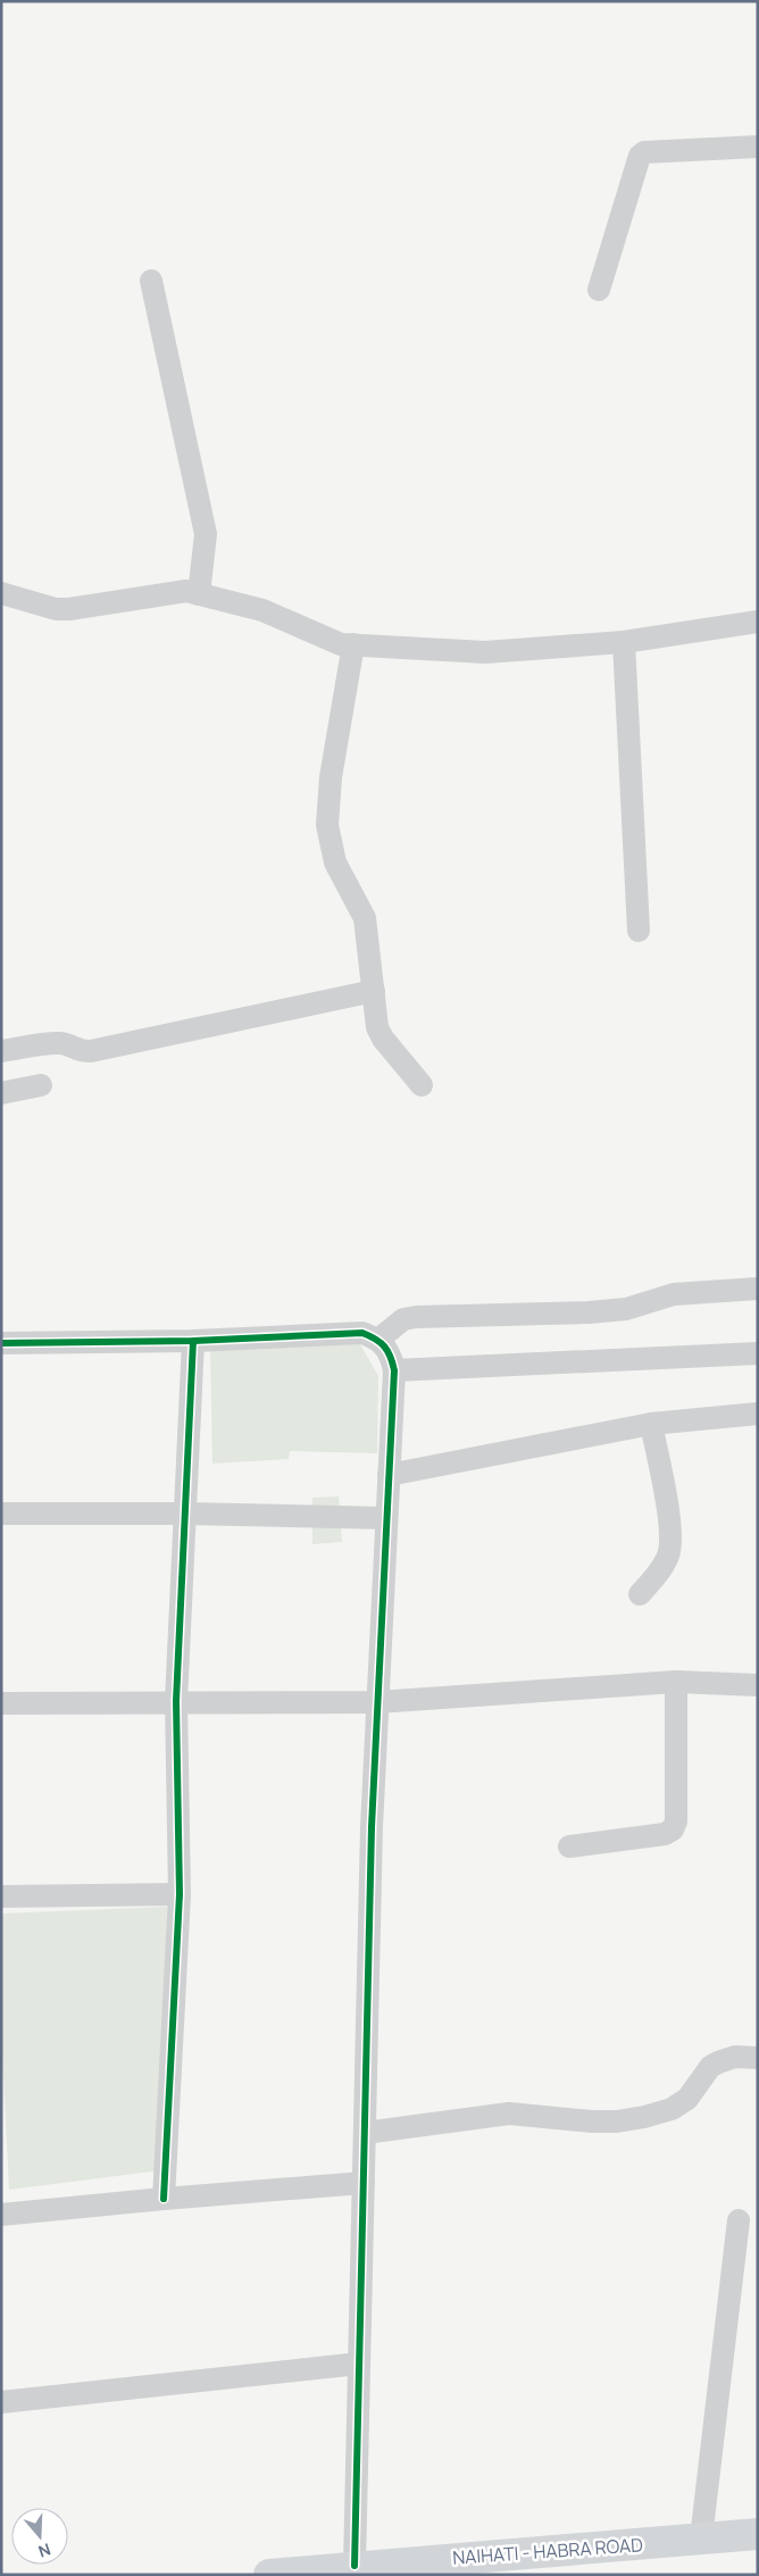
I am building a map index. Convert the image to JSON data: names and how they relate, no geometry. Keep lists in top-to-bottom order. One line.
{"streets":{"main road":["NAIHATI - HABRA ROAD"]},"north":"bottom"}
